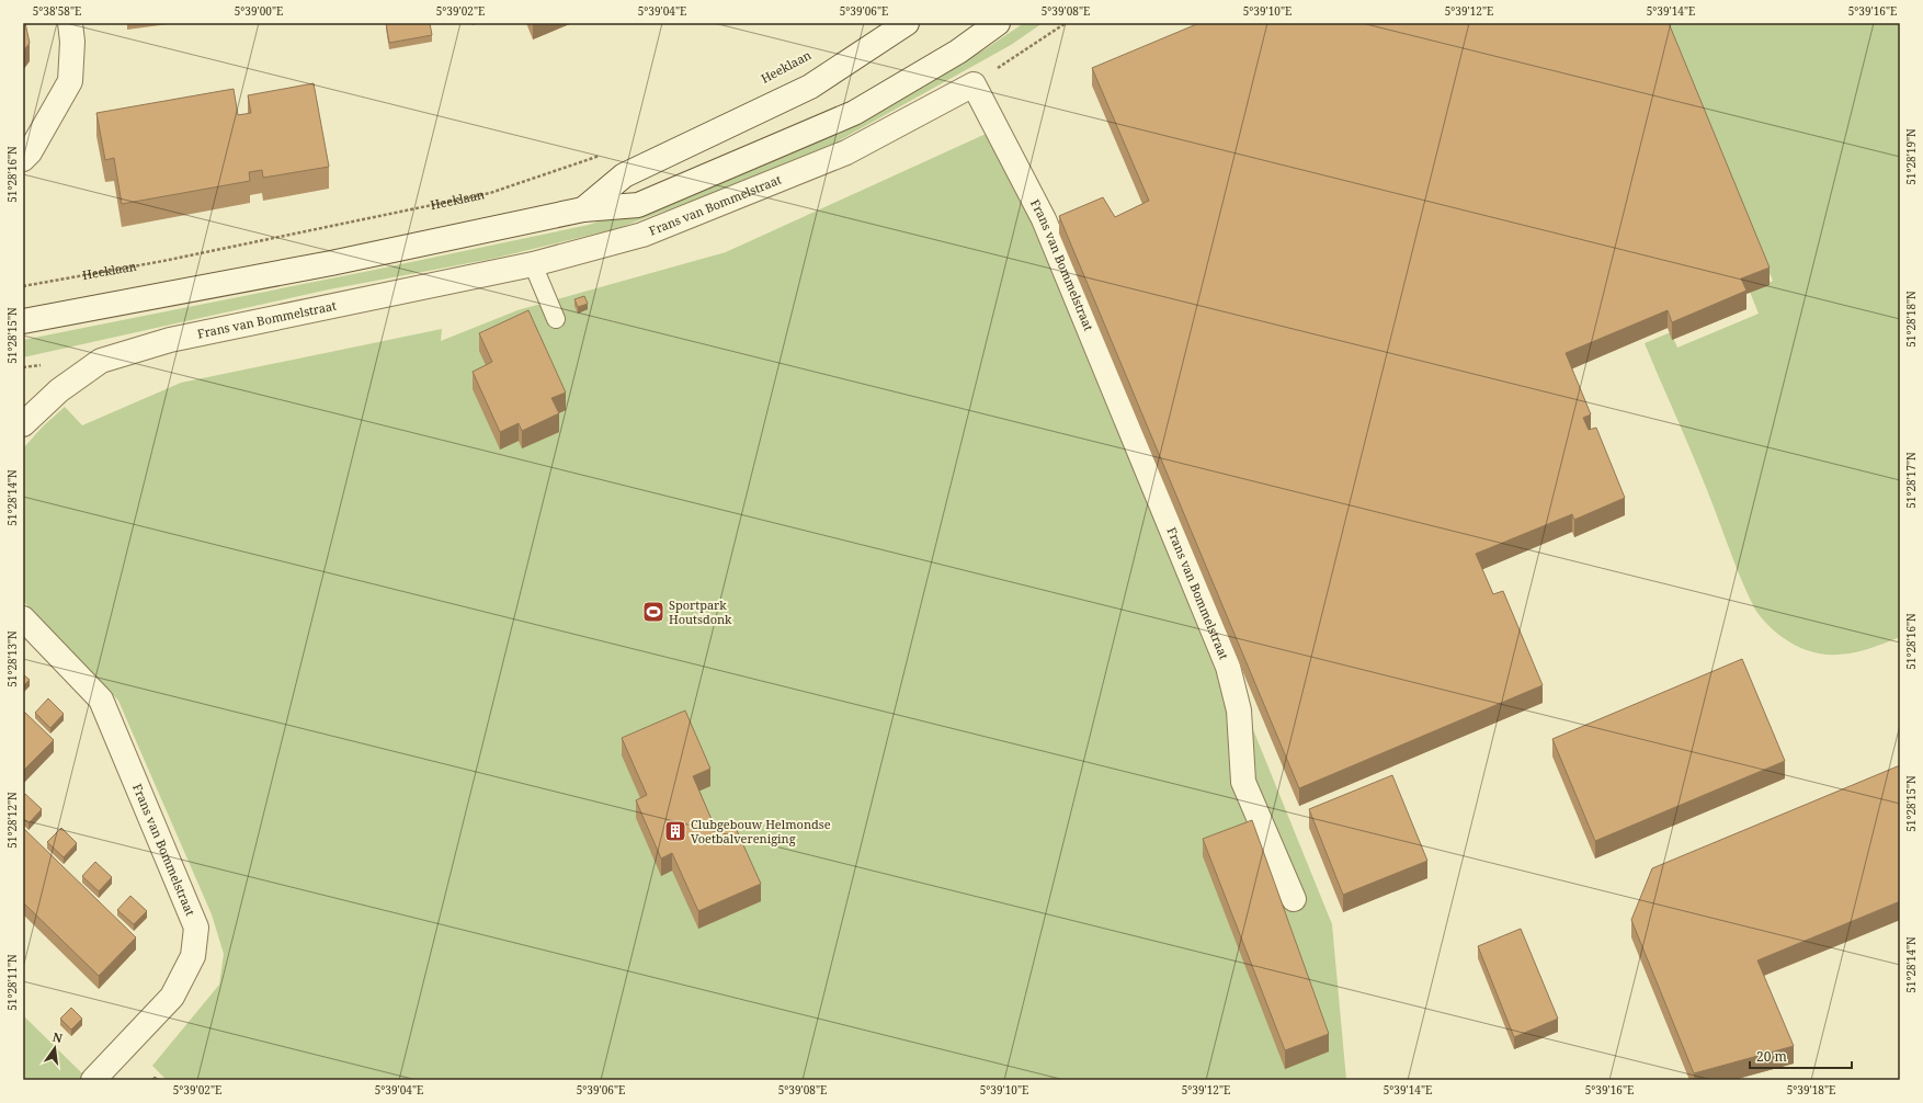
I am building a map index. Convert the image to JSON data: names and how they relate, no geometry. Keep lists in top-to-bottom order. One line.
{"streets":{"street":["Frans van Bommelstraat"],"path":["Heeklaan"]},"places":{"sports":["Sportpark Houtsdonk"],"building":["Clubgebouw Helmondse Voetbalvereniging"]},"scale_bar":"20 m","north":"top","coordinates":["5°38'58\"E","5°39'00\"E","5°39'02\"E","5°39'04\"E","5°39'06\"E","5°39'08\"E","5°39'10\"E","5°39'12\"E","5°39'14\"E","5°39'16\"E","51°28'19\"N","51°28'16\"N","51°28'18\"N","51°28'15\"N","51°28'17\"N","51°28'14\"N","51°28'13\"N","51°28'12\"N","51°28'11\"N","5°39'18\"E"]}
